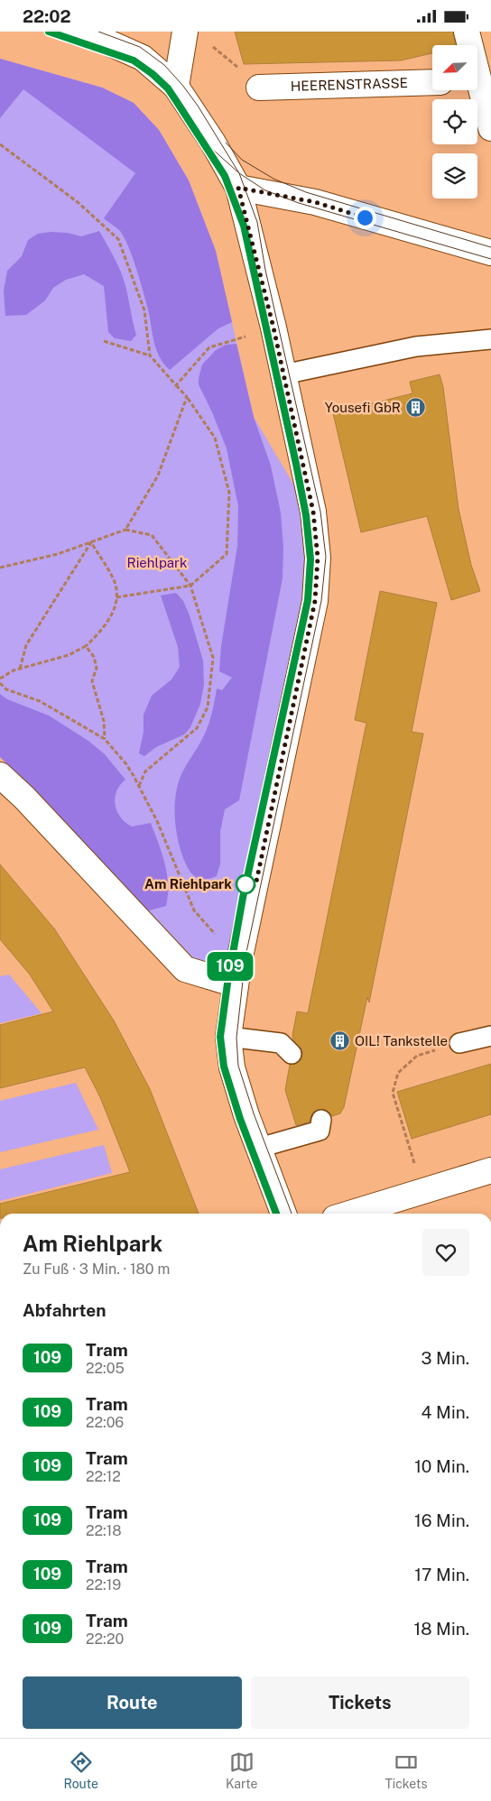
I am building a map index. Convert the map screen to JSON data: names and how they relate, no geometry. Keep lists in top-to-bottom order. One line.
{"streets":{"main road":["HEERENSTRASSE"]},"parks":["Riehlpark"],"places":{"building":["Yousefi GbR","OIL! Tankstelle"],"other":["Am Riehlpark"]},"lines":["tram line 109"],"north":"bottom left","page":{"status":"22:02","on_map":"109","heading":[["Am Riehlpark","Zu Fuß · 3 Min. · 180 m"],"Abfahrten"],"list":[{"mark":"109","name":"Tram","note":"22:05","value":"3 Min."},{"mark":"109","name":"Tram","note":"22:06","value":"4 Min."},{"mark":"109","name":"Tram","note":"22:12","value":"10 Min."},{"mark":"109","name":"Tram","note":"22:18","value":"16 Min."},{"mark":"109","name":"Tram","note":"22:19","value":"17 Min."},{"mark":"109","name":"Tram","note":"22:20","value":"18 Min."}],"buttons":["Route","Tickets"],"tabs":["Route","Karte","Tickets"]}}
